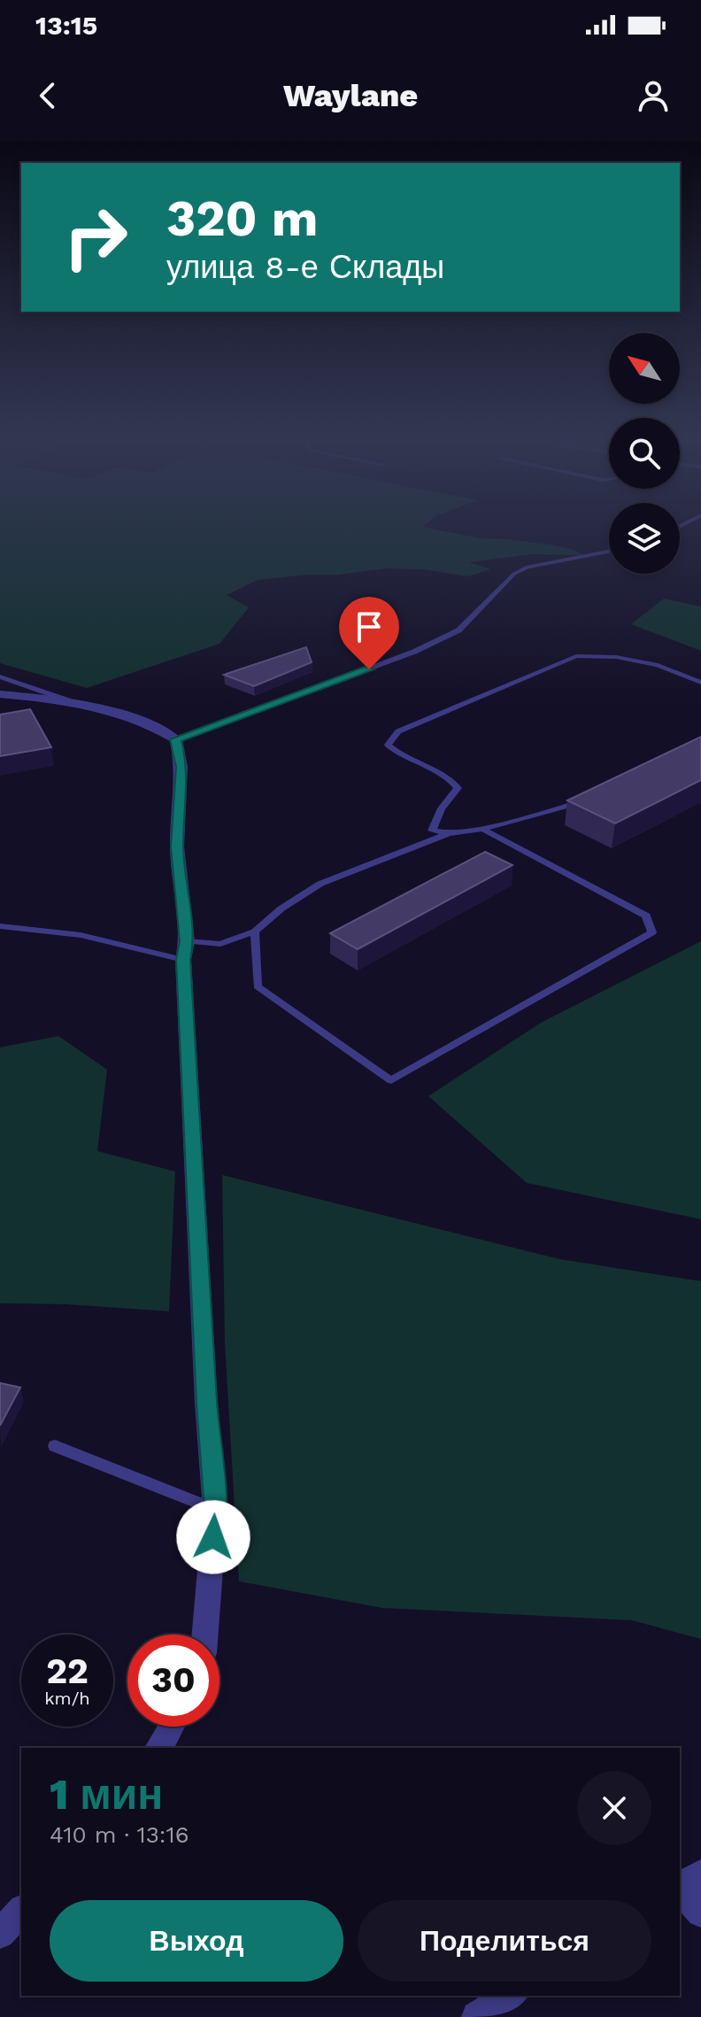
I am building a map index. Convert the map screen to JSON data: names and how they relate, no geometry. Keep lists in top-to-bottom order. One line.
{"north":"top left","page":{"status":"13:15","header":"Waylane","turn":["320 m","улица 8-е Склады"],"speed":"22 km/h","limit":"30","heading":["1 мин","410 m · 13:16"],"buttons":["Выход","Поделиться"]}}
